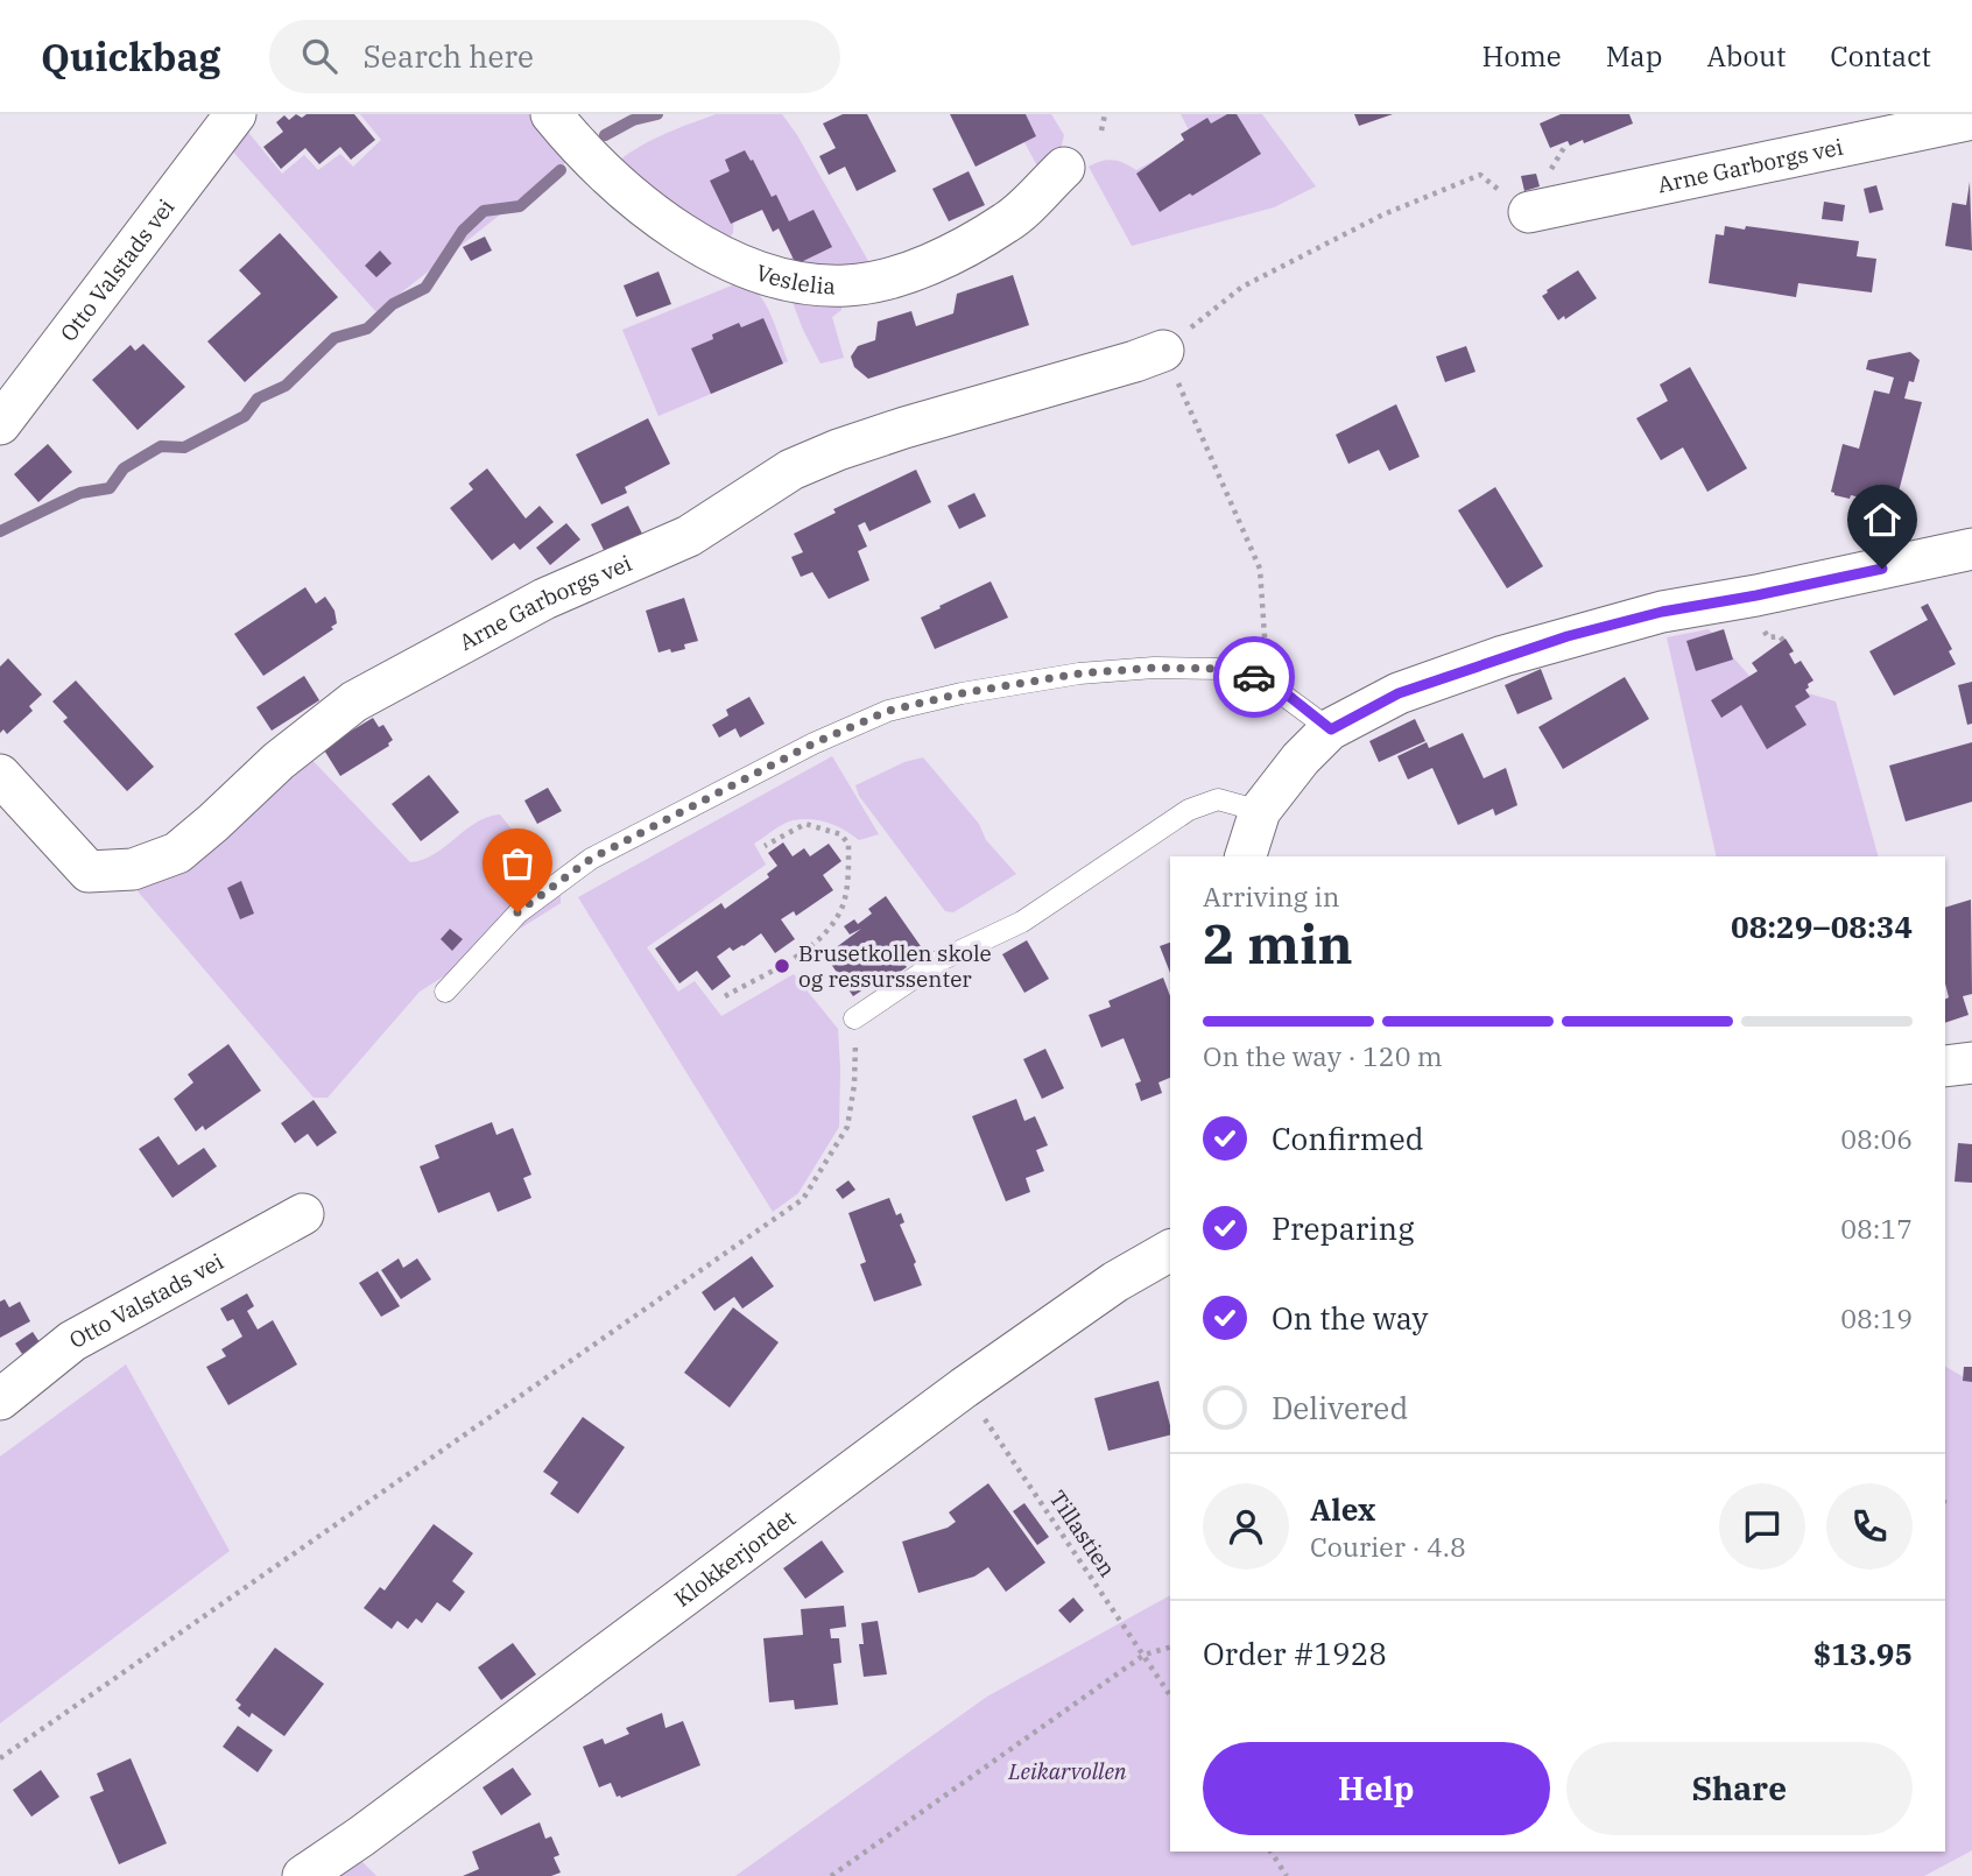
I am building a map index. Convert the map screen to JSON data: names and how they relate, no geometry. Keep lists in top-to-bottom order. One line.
{"streets":{"street":["Arne Garborgs vei","Otto Valstads vei","Veslelia","Klokkerjordet"],"path":["Tillastien"]},"crossings":[["Tillastien","Klokkerjordet"]],"parks":["Leikarvollen"],"places":["Brusetkollen skole og ressurssenter"],"page":{"header":"Quickbag","search":"Search here","nav":["Home","Map","About","Contact"],"heading":["2 min","Arriving in","08:29–08:34"],"panel":["Alex","Courier · 4.8","Order #1928","$13.95"],"bar":"On the way · 120 m","list":[["Confirmed","08:06"],["Preparing","08:17"],["On the way","08:19"],"Delivered"],"buttons":["Help","Share"]}}
